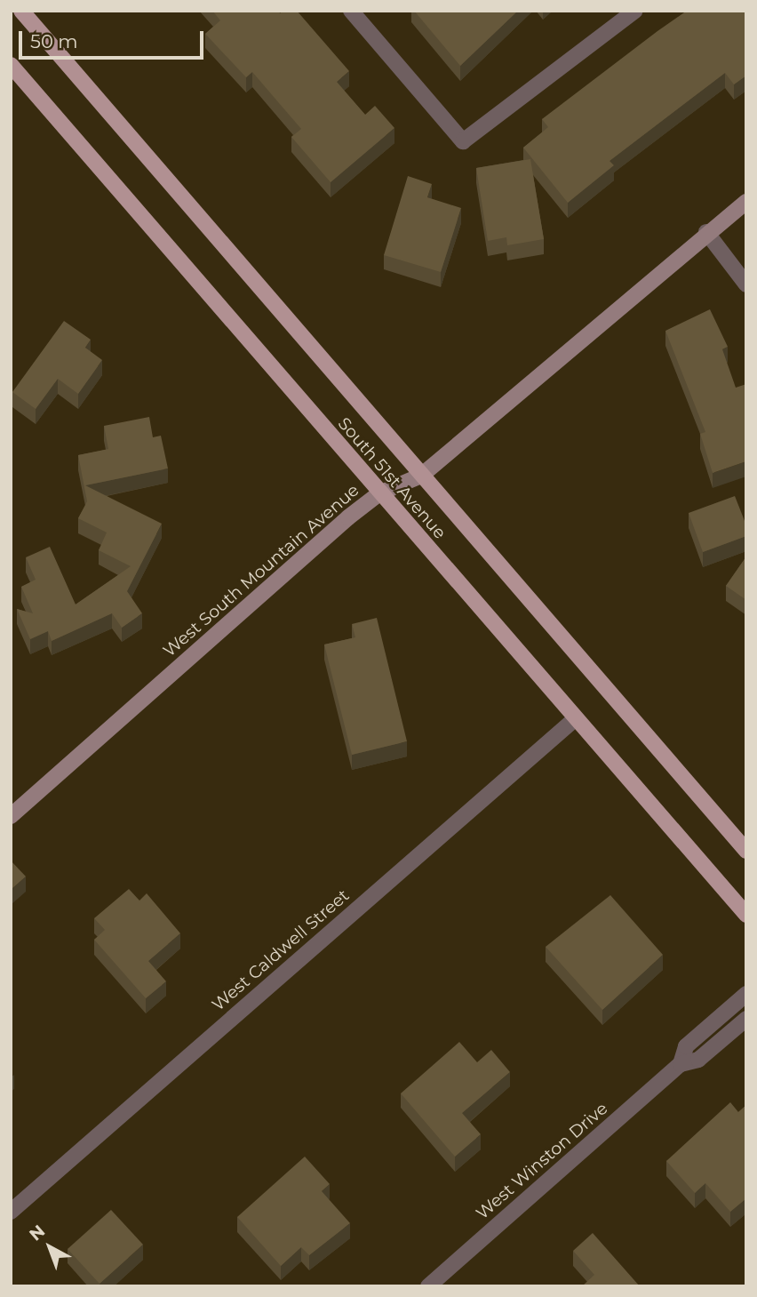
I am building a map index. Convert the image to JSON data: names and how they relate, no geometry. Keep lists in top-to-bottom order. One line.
{"streets":{"main road":["South 51st Avenue"],"street":["West South Mountain Avenue","West Caldwell Street","West Winston Drive"]},"crossings":[["South 51st Avenue","West South Mountain Avenue"],["South 51st Avenue","West Caldwell Street"]],"scale_bar":"50 m","north":"top left"}
